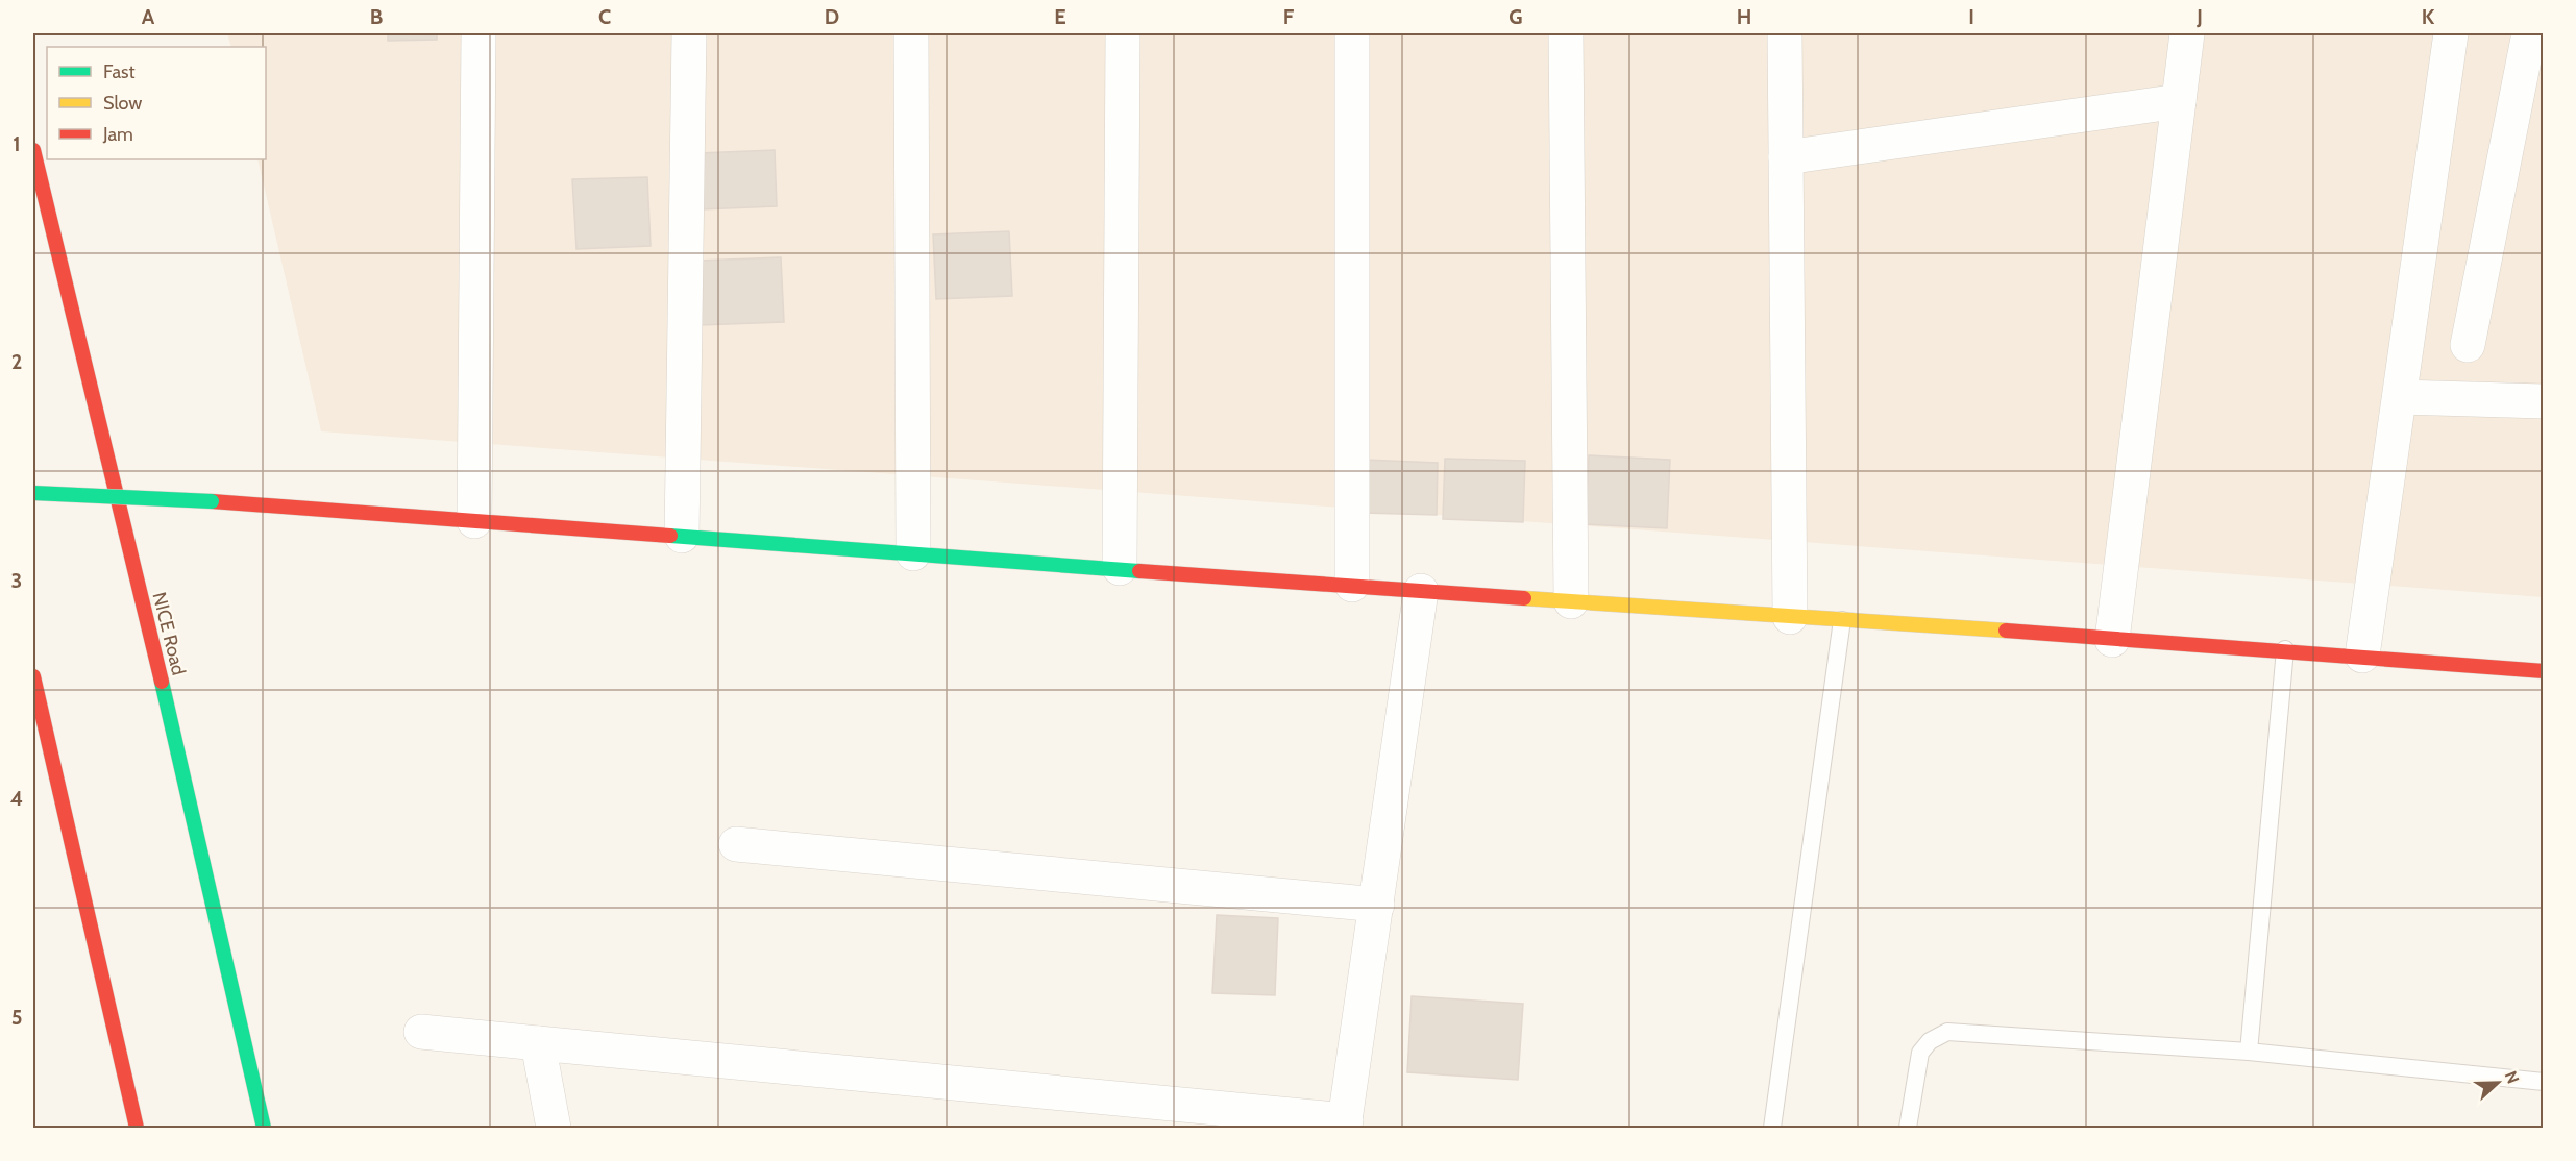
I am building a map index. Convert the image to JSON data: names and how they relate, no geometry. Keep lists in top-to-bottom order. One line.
{"streets":{"main road":["NICE Road"]},"legend":["Fast","Slow","Jam"],"north":"right","grid":{"columns":["A","B","C","D","E","F","G","H","I","J","K"],"rows":["1","2","3","4","5"]}}
